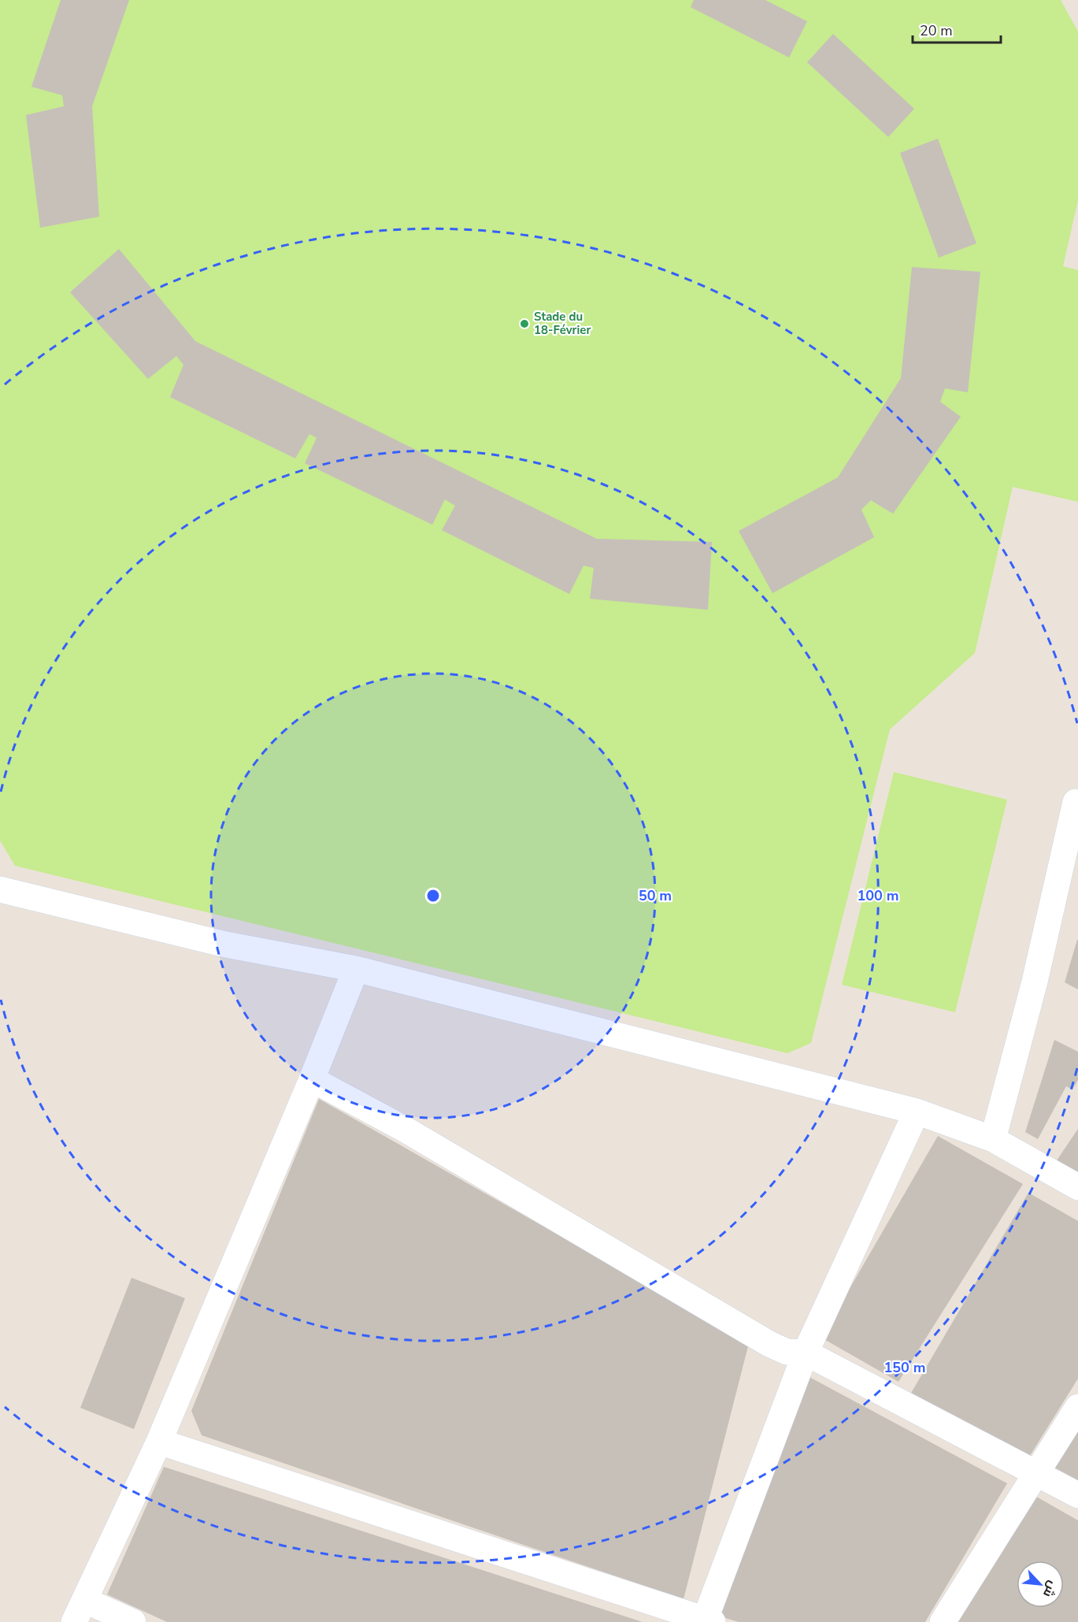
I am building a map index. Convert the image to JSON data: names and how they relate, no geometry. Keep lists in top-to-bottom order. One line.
{"places":["Stade du 18-Février"],"scale_bar":"20 m","north":"bottom right","rings":["50 m","100 m","150 m"]}
